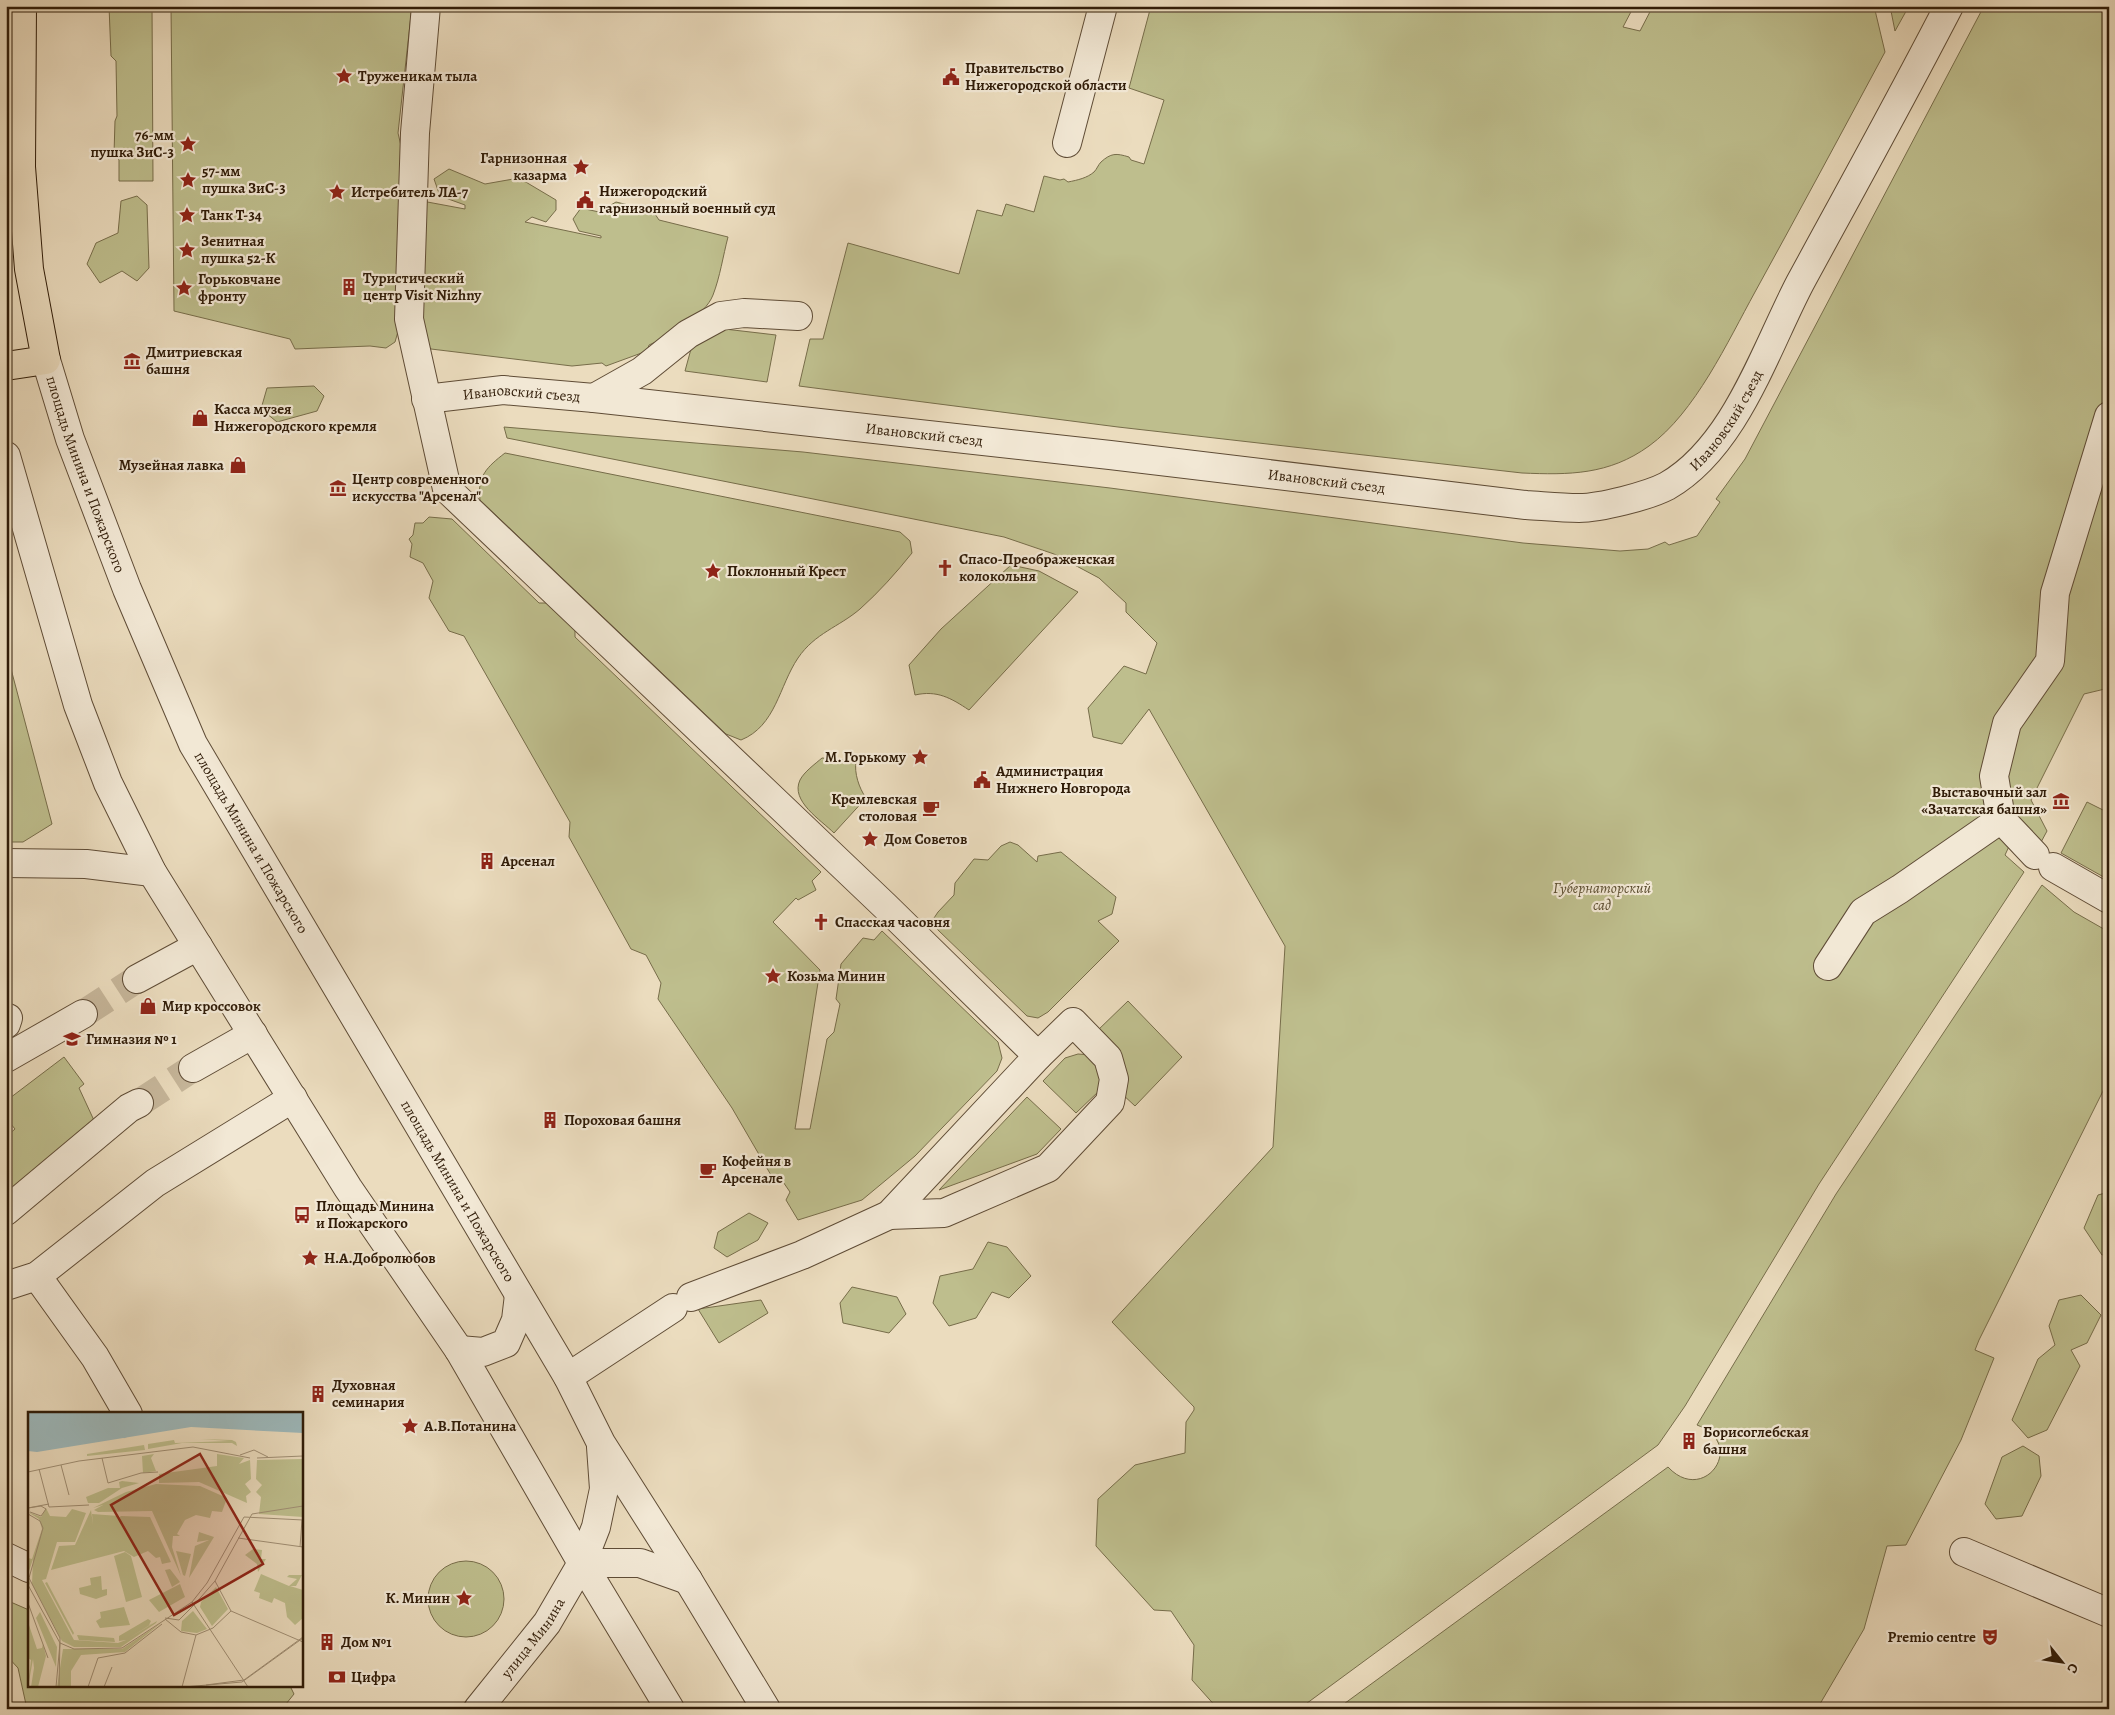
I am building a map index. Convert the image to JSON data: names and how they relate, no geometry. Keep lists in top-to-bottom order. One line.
{"streets":{"main road":["площадь Минина и Пожарского"],"street":["Ивановский съезд","улица Минина"]},"crossings":[["площадь Минина и Пожарского","улица Минина"]],"parks":["Губернаторский сад"],"places":{"place":["Труженикам тыла","76-мм пушка ЗиС-3","Гарнизонная казарма","57-мм пушка ЗиС-3","Истребитель ЛА-7","Танк Т-34","Зенитная пушка 52-К","Горьковчане фронту","Поклонный Крест","М. Горькому","Дом Советов","Козьма Минин","Н.А.Добролюбов","А.В.Потанина","К. Минин"],"public building":["Правительство Нижегородской области","Нижегородский гарнизонный военный суд","Администрация Нижнего Новгорода"],"building":["Туристический центр Visit Nizhny","Арсенал","Пороховая башня","Духовная семинария","Борисоглебская башня","Дом №1"],"museum":["Дмитриевская башня","Центр современного искусства \"Арсенал\"","Выставочный зал «Зачатская башня»"],"shop":["Касса музея Нижегородского кремля","Музейная лавка","Мир кроссовок"],"church":["Спасо-Преображенская колокольня","Спасская часовня"],"cafe":["Кремлевская столовая","Кофейня в Арсенале"],"school or university":["Гимназия № 1"],"bus stop":["Площадь Минина и Пожарского"],"theatre":["Premio centre"],"bank":["Цифра"]},"north":"bottom right"}
